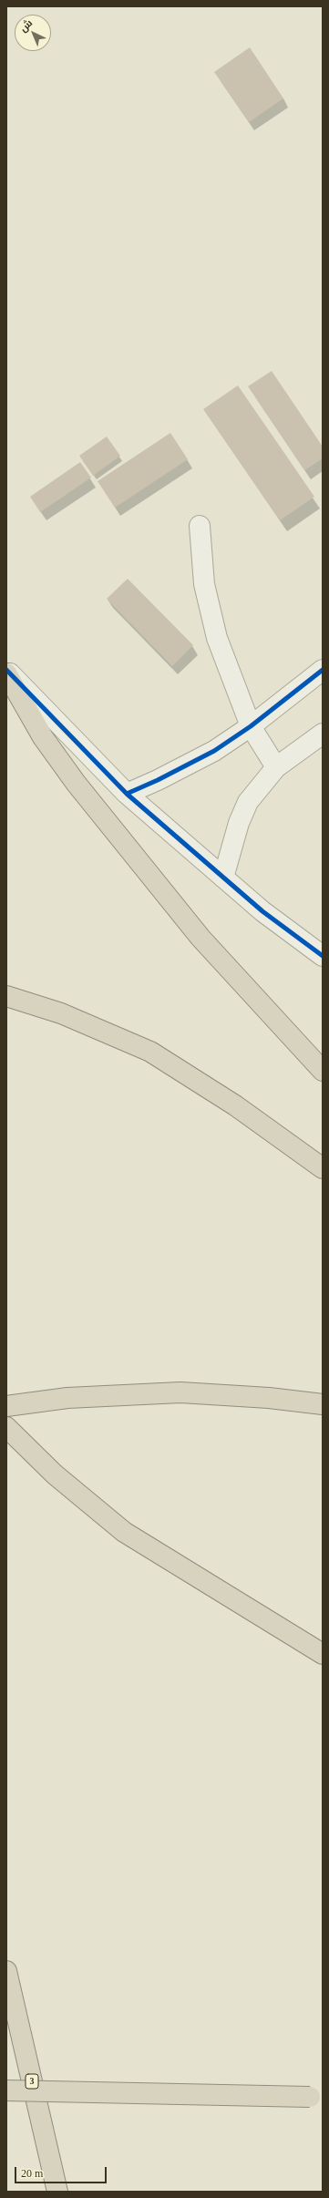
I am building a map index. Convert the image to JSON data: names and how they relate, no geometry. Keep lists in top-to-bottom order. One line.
{"streets":{"highway":["3"]},"scale_bar":"20 m","north":"top left"}
